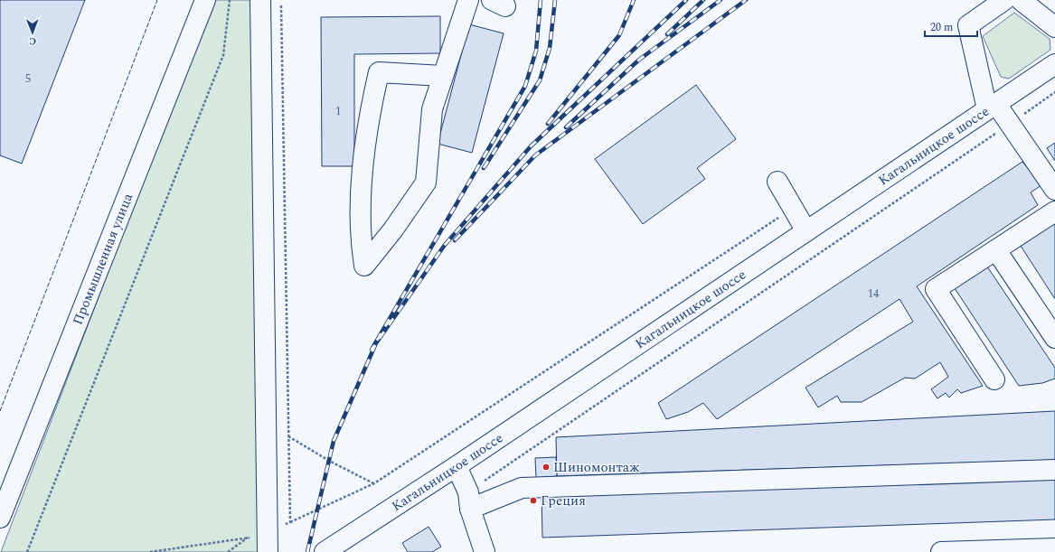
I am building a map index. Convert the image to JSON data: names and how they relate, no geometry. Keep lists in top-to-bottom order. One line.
{"streets":{"street":["Кагальницкое шоссе","Промышленная улица"]},"places":["Шиномонтаж","Греция"],"house_numbers":["5","1","14"],"scale_bar":"20 m","north":"bottom"}
